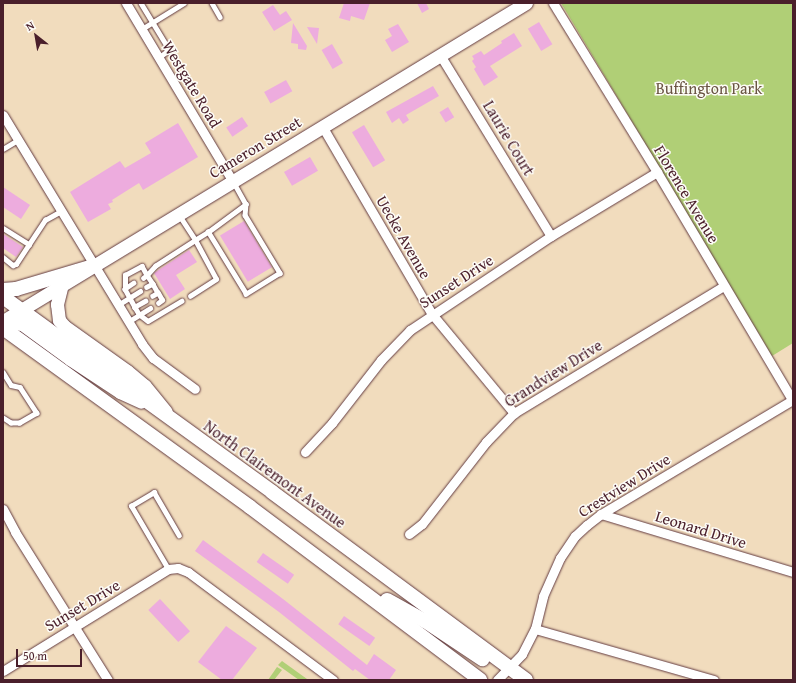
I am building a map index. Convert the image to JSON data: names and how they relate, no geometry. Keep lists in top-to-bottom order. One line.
{"streets":{"main road":["Cameron Street","North Clairemont Avenue"],"street":["Westgate Road","Laurie Court","Florence Avenue","Uecke Avenue","Sunset Drive","Grandview Drive","Crestview Drive","Leonard Drive"]},"crossings":[["Westgate Road","Cameron Street"],["Laurie Court","Cameron Street"],["Laurie Court","Sunset Drive"],["Cameron Street","Uecke Avenue"],["Cameron Street","North Clairemont Avenue"],["Florence Avenue","Sunset Drive"],["Florence Avenue","Grandview Drive"],["Florence Avenue","Crestview Drive"],["Uecke Avenue","Sunset Drive"],["Uecke Avenue","Grandview Drive"],["North Clairemont Avenue","Crestview Drive"],["Crestview Drive","Leonard Drive"]],"parks":["Buffington Park"],"scale_bar":"50 m","north":"top left"}
